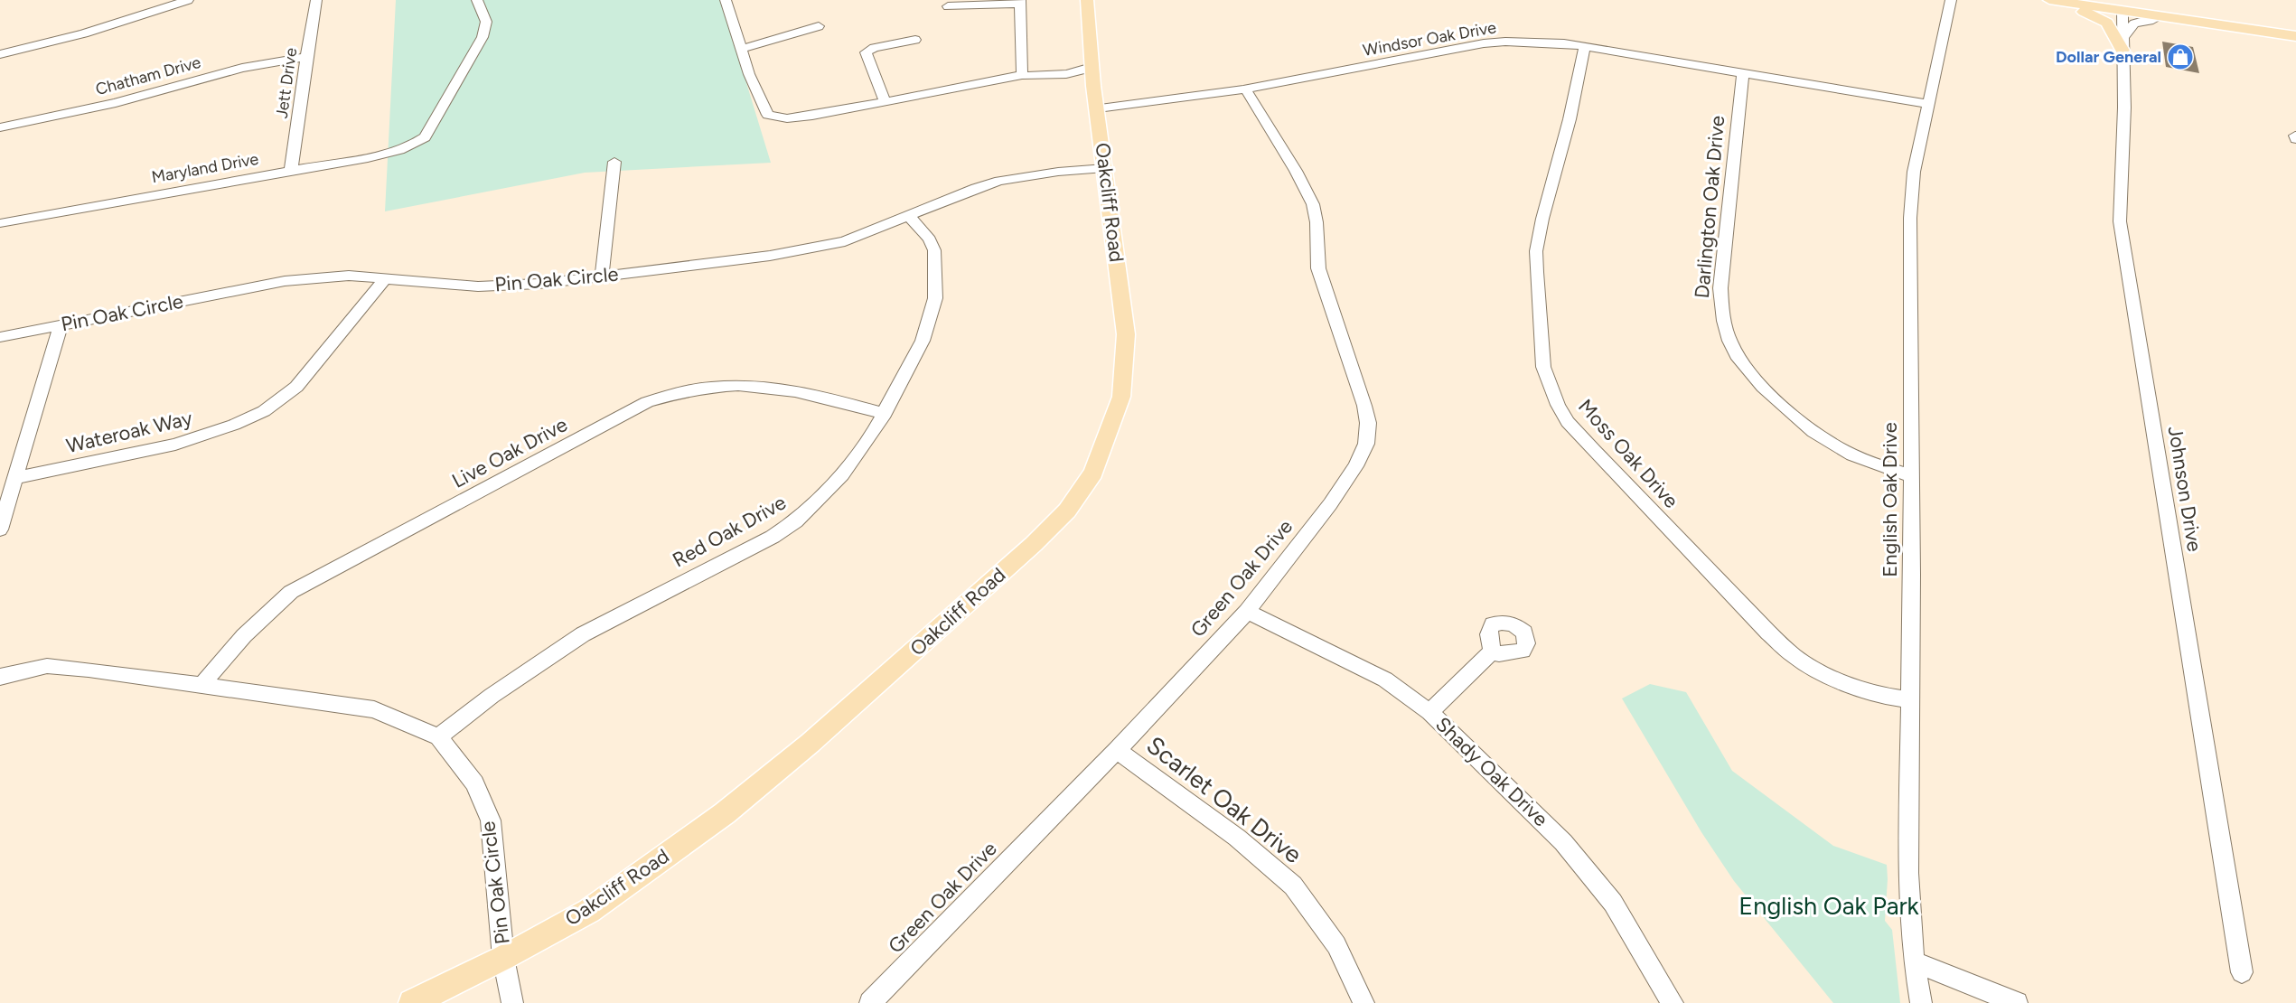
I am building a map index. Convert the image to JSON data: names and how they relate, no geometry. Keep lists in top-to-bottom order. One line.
{"streets":{"main road":["Oakcliff Road"],"street":["Windsor Oak Drive","Chatham Drive","Jett Drive","Maryland Drive","Darlington Oak Drive","Pin Oak Circle","Wateroak Way","Live Oak Drive","Moss Oak Drive","Johnson Drive","English Oak Drive","Red Oak Drive","Green Oak Drive","Shady Oak Drive","Scarlet Oak Drive"]},"crossings":[["Windsor Oak Drive","Oakcliff Road"],["Windsor Oak Drive","Darlington Oak Drive"],["Windsor Oak Drive","Moss Oak Drive"],["Windsor Oak Drive","English Oak Drive"],["Windsor Oak Drive","Green Oak Drive"],["Chatham Drive","Jett Drive"],["Jett Drive","Maryland Drive"],["Oakcliff Road","Pin Oak Circle"],["Darlington Oak Drive","English Oak Drive"],["Pin Oak Circle","Wateroak Way"],["Pin Oak Circle","Live Oak Drive"],["Pin Oak Circle","Red Oak Drive"],["Live Oak Drive","Red Oak Drive"],["Moss Oak Drive","English Oak Drive"],["Green Oak Drive","Shady Oak Drive"],["Green Oak Drive","Scarlet Oak Drive"]],"parks":["English Oak Park"],"places":{"shop":["Dollar General"]}}
